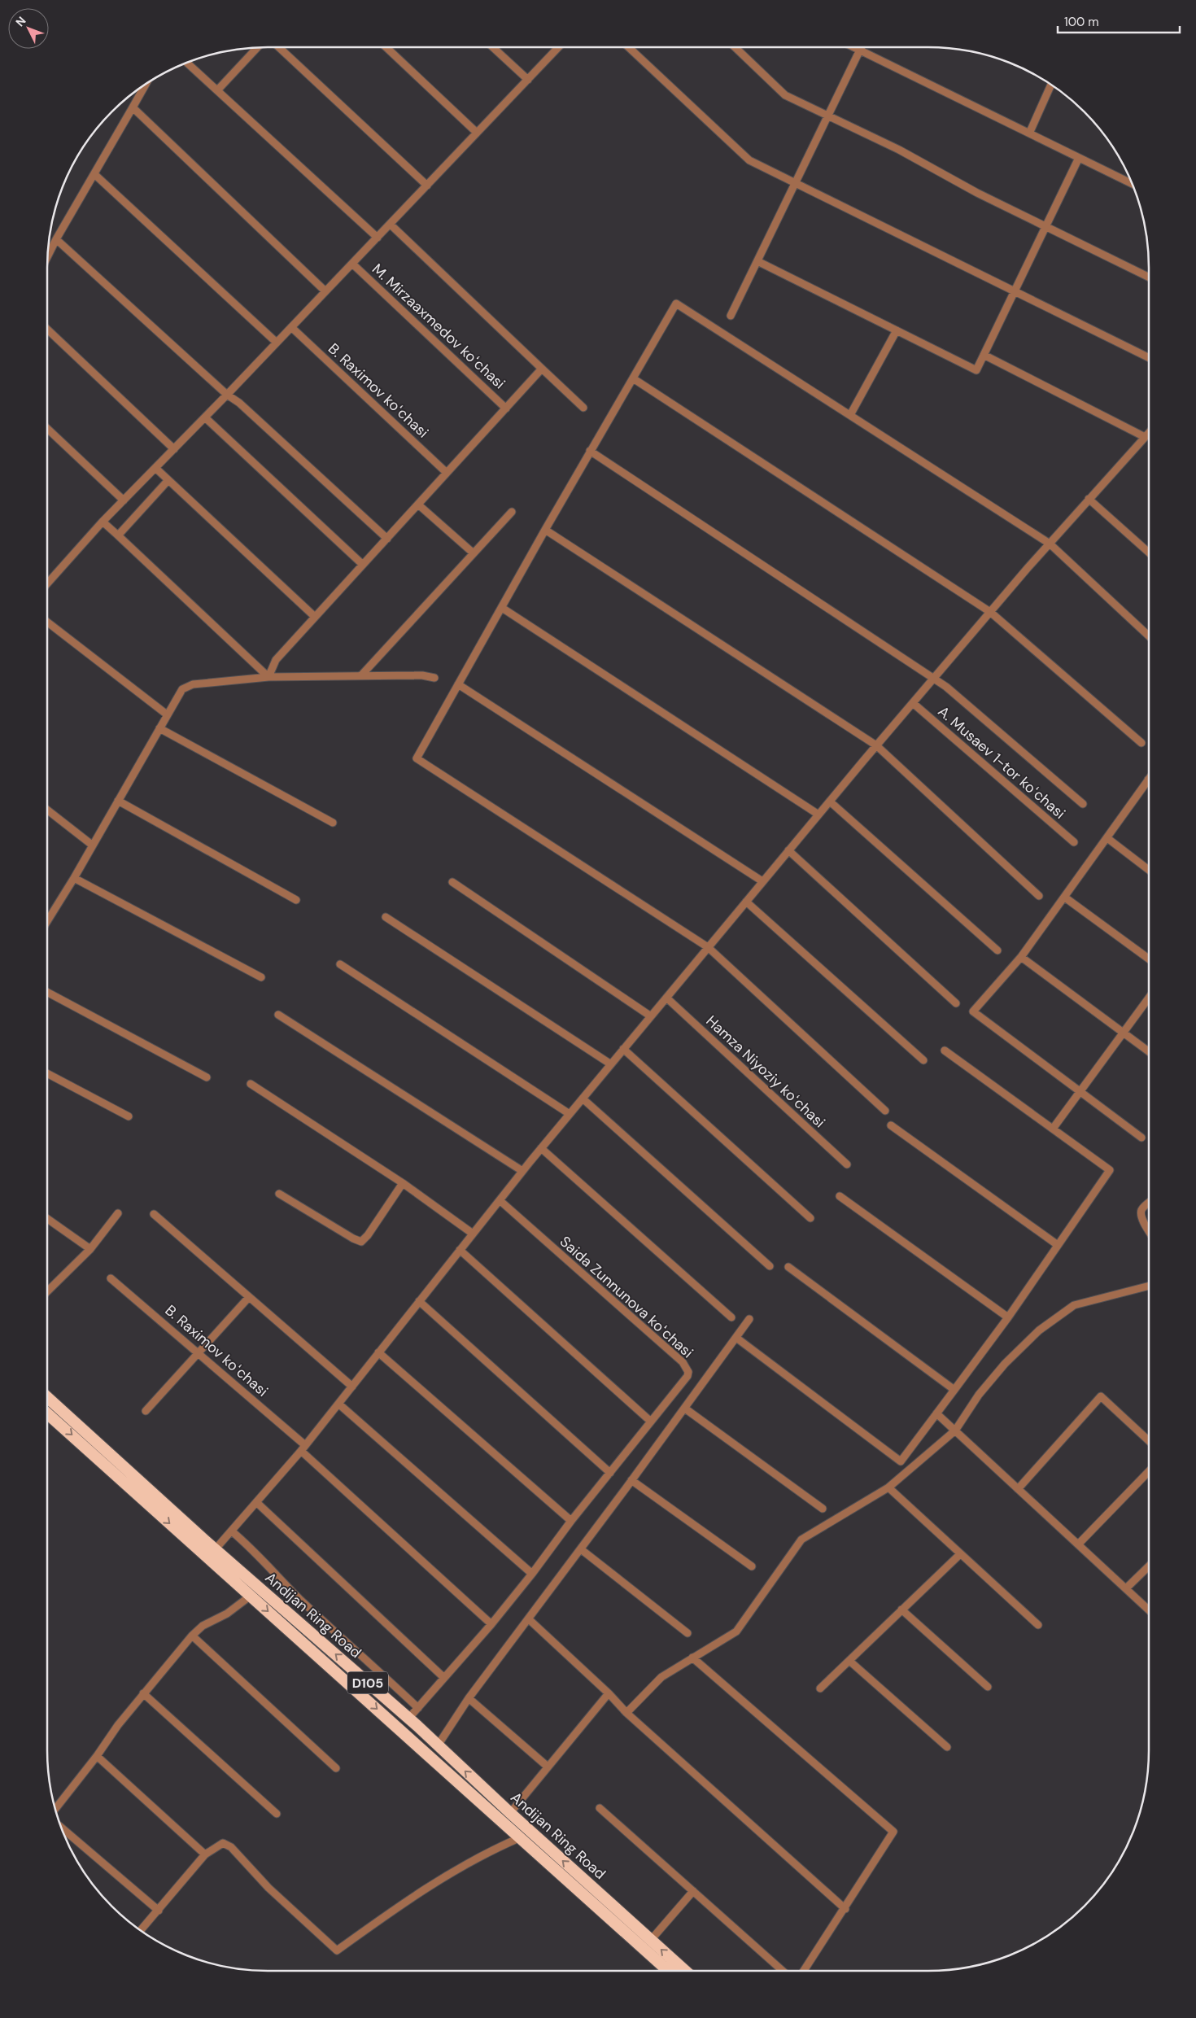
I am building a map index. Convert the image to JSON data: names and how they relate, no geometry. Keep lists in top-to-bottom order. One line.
{"streets":{"highway":["Andijan Ring Road","D105"],"street":["M. Mirzaaxmedov koʻchasi","B. Raximov koʻchasi","A. Musaev 1-tor koʻchasi","Hamza Niyoziy koʻchasi","Saida Zunnunova koʻchasi"]},"scale_bar":"100 m","north":"top left"}
